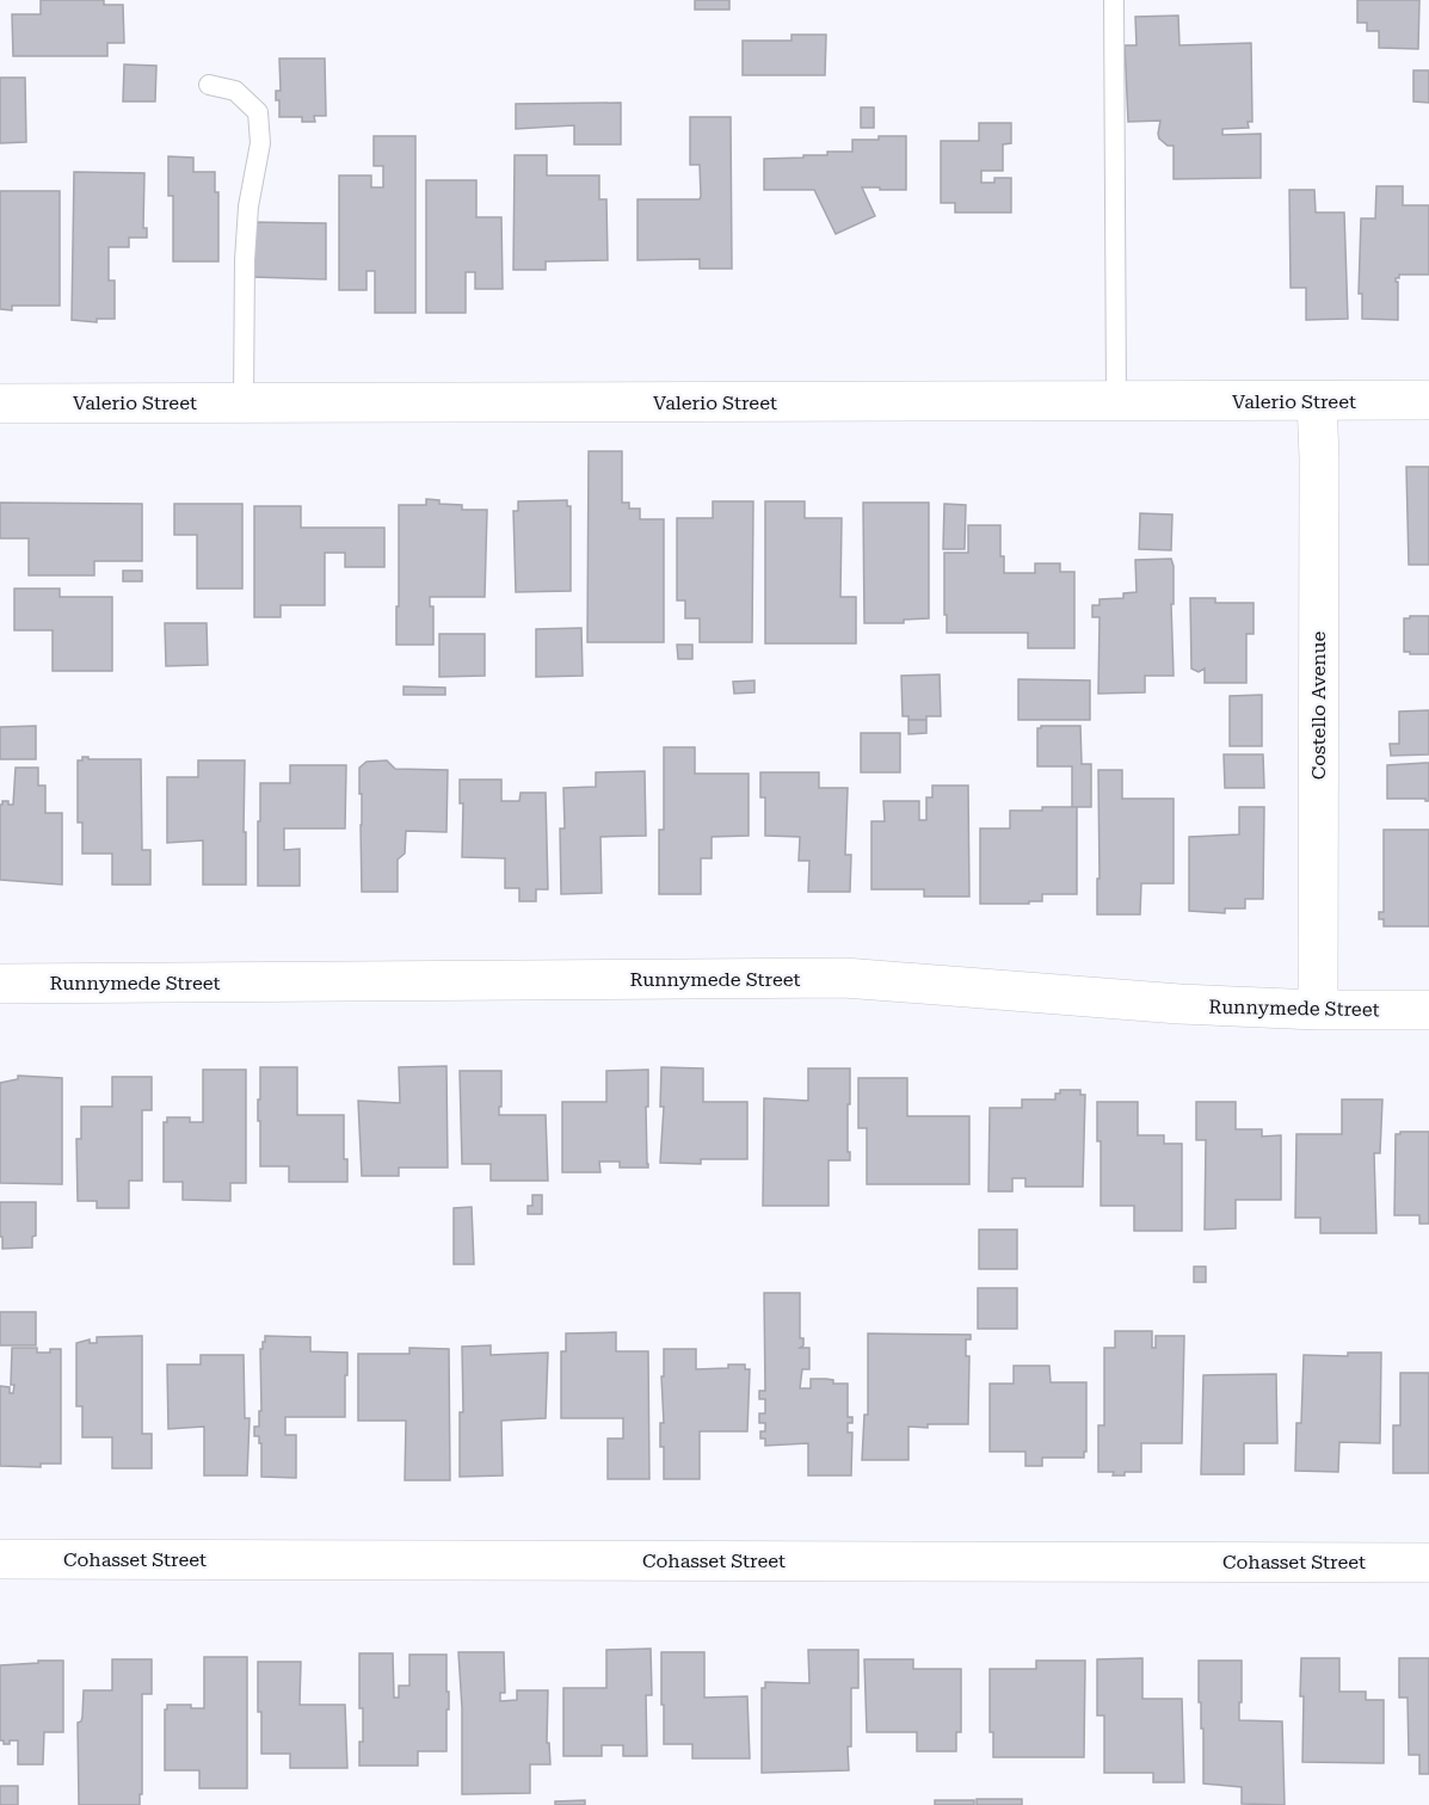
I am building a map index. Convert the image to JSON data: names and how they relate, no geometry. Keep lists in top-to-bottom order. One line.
{"streets":{"street":["Valerio Street","Costello Avenue","Runnymede Street","Cohasset Street"]},"crossings":[["Valerio Street","Costello Avenue"],["Costello Avenue","Runnymede Street"]]}
